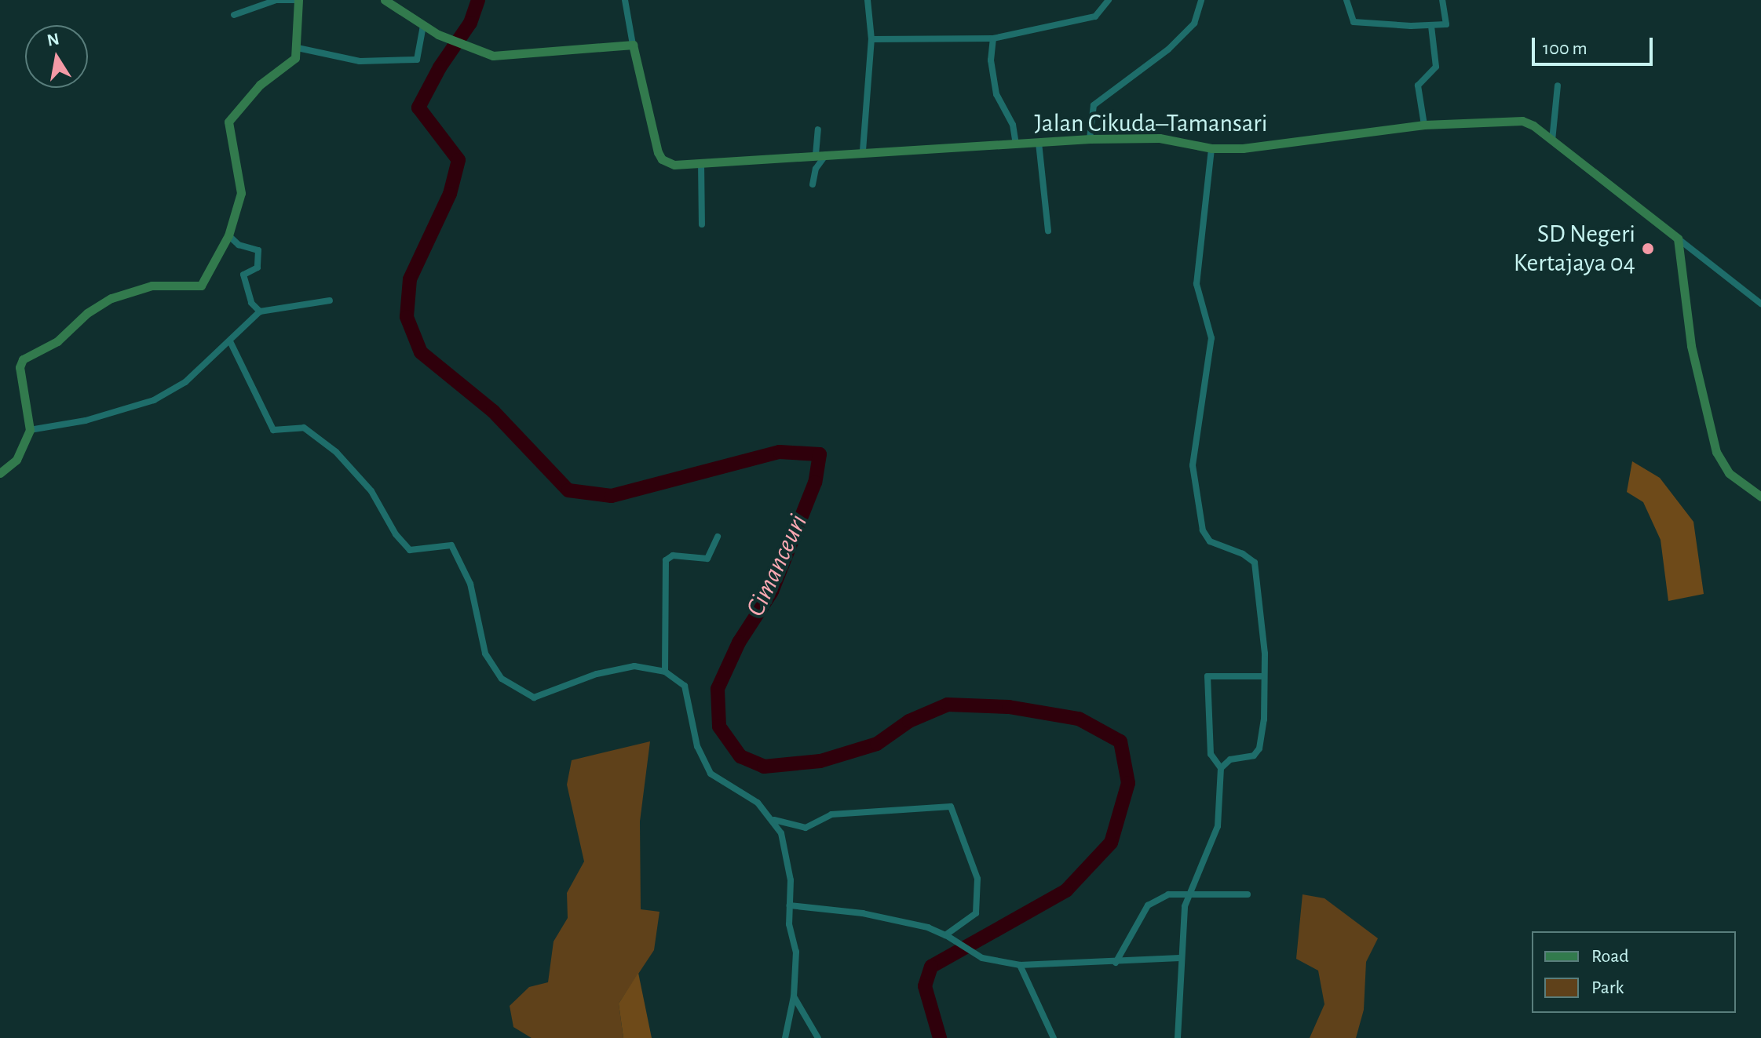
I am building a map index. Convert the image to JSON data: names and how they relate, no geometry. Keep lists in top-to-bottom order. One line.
{"streets":{"street":["Jalan Cikuda–Tamansari"]},"water":["Cimanceuri"],"places":["SD Negeri Kertajaya 04"],"legend":["Road","Park"],"scale_bar":"100 m","north":"top"}
